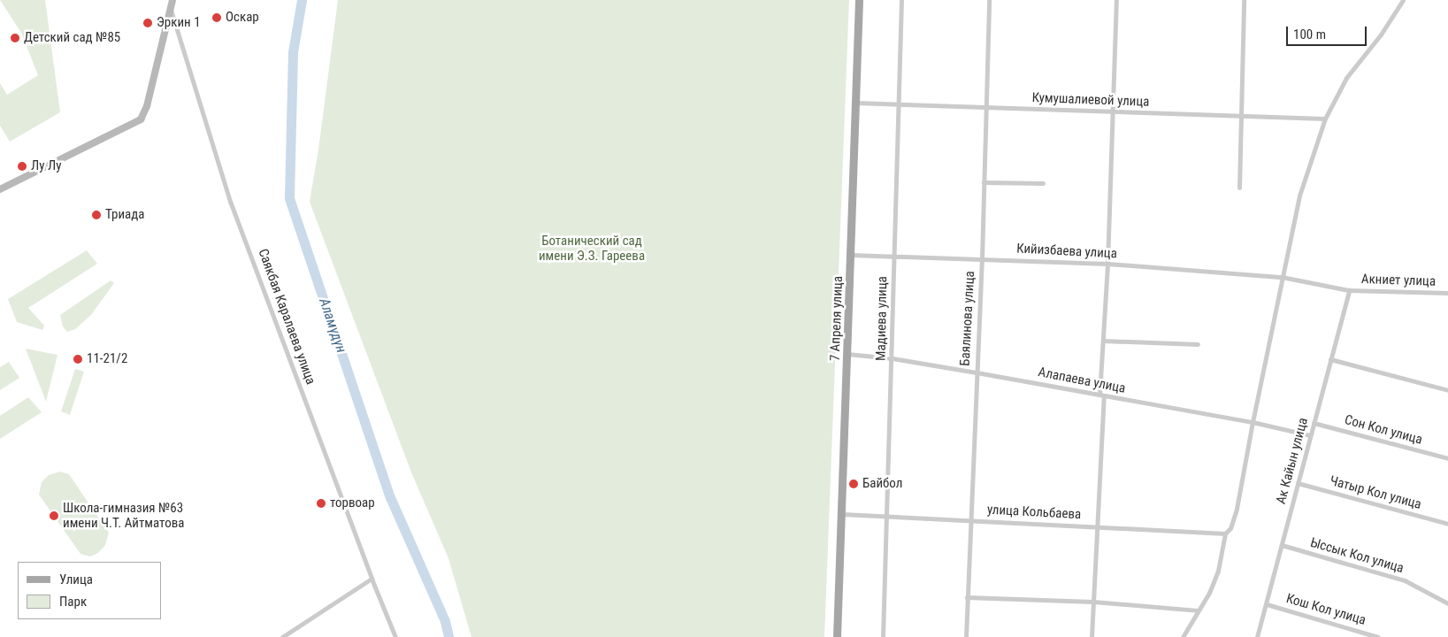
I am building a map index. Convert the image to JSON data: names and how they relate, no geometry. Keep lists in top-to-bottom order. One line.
{"streets":{"main road":["Саякбая Каралаева улица","7 Апреля улица"],"street":["Кумушалиевой улица","Кийизбаева улица","Акниет улица","Мадиева улица","Баялинова улица","Алапаева улица","Сон Кол улица","Ак Кайын улица","Чатыр Кол улица","улица Кольбаева","Ыссык Кол улица","Кош Кол улица"]},"crossings":[["Кумушалиевой улица","7 Апреля улица"],["Кумушалиевой улица","Мадиева улица"],["Кумушалиевой улица","Баялинова улица"],["Кийизбаева улица","Акниет улица"],["Кийизбаева улица","7 Апреля улица"],["Кийизбаева улица","Мадиева улица"],["Кийизбаева улица","Баялинова улица"],["Кийизбаева улица","Ак Кайын улица"],["Акниет улица","Ак Кайын улица"],["7 Апреля улица","Алапаева улица"],["7 Апреля улица","улица Кольбаева"],["Мадиева улица","Алапаева улица"],["Мадиева улица","улица Кольбаева"],["Баялинова улица","Алапаева улица"],["Баялинова улица","улица Кольбаева"],["Алапаева улица","Ак Кайын улица"],["Сон Кол улица","Ак Кайын улица"],["Ак Кайын улица","Чатыр Кол улица"],["Ак Кайын улица","Ыссык Кол улица"],["Ак Кайын улица","Кош Кол улица"]],"water":["Аламүдүн"],"parks":["Ботанический сад имени Э.З. Гареева"],"places":["Оскар","Эркин 1","Детский сад №85","Лу Лу","Триада","11-21/2","Байбол","торвоар","Школа-гимназия №63 имени Ч.Т. Айтматова"],"legend":["Улица","Парк"],"scale_bar":"100 m"}
